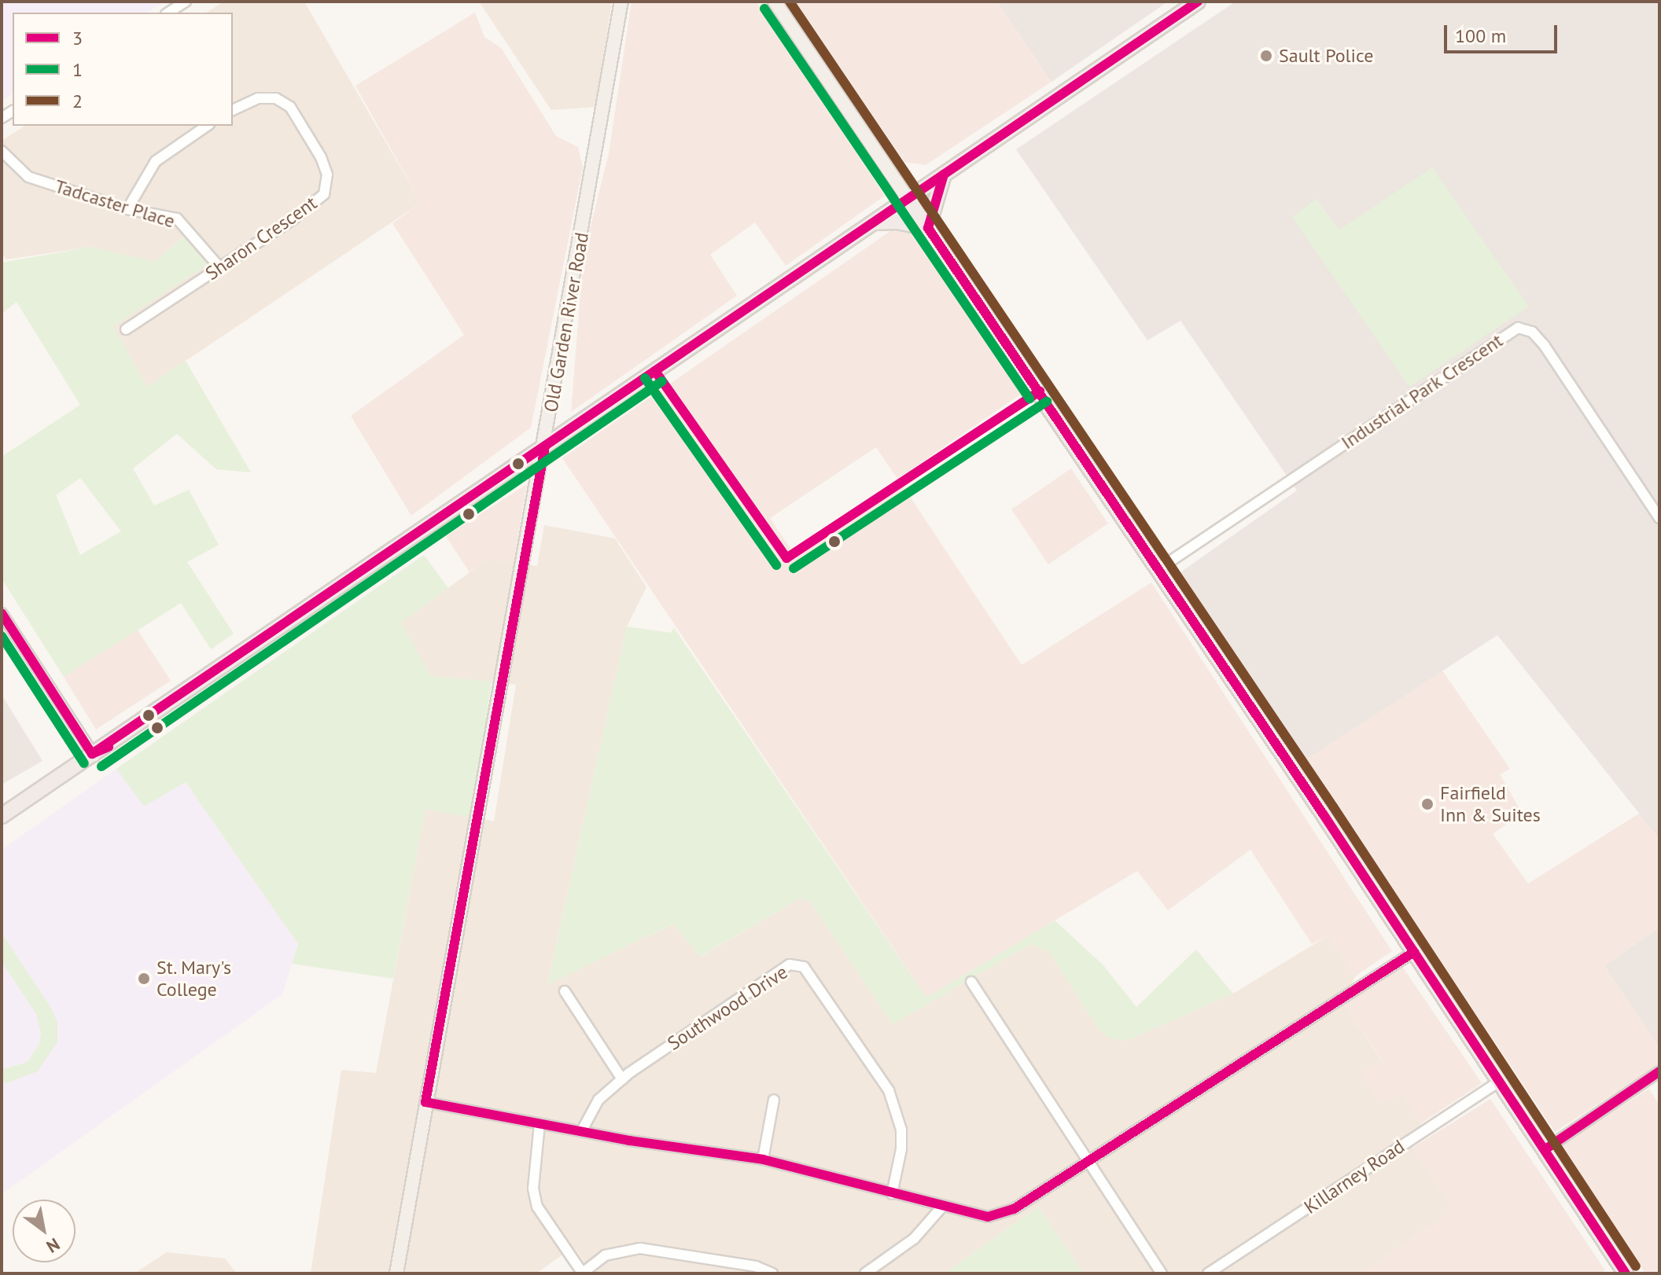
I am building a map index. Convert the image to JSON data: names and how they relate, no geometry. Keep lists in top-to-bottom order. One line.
{"streets":{"main road":["Old Garden River Road"],"street":["Tadcaster Place","Sharon Crescent","Industrial Park Crescent","Southwood Drive","Killarney Road"]},"crossings":[["Tadcaster Place","Sharon Crescent"]],"places":["Sault Police","Fairfield Inn & Suites","St. Mary's College"],"lines":["transit line 3","transit line 2","transit line 1"],"legend":["3","1","2"],"scale_bar":"100 m","north":"bottom right"}
